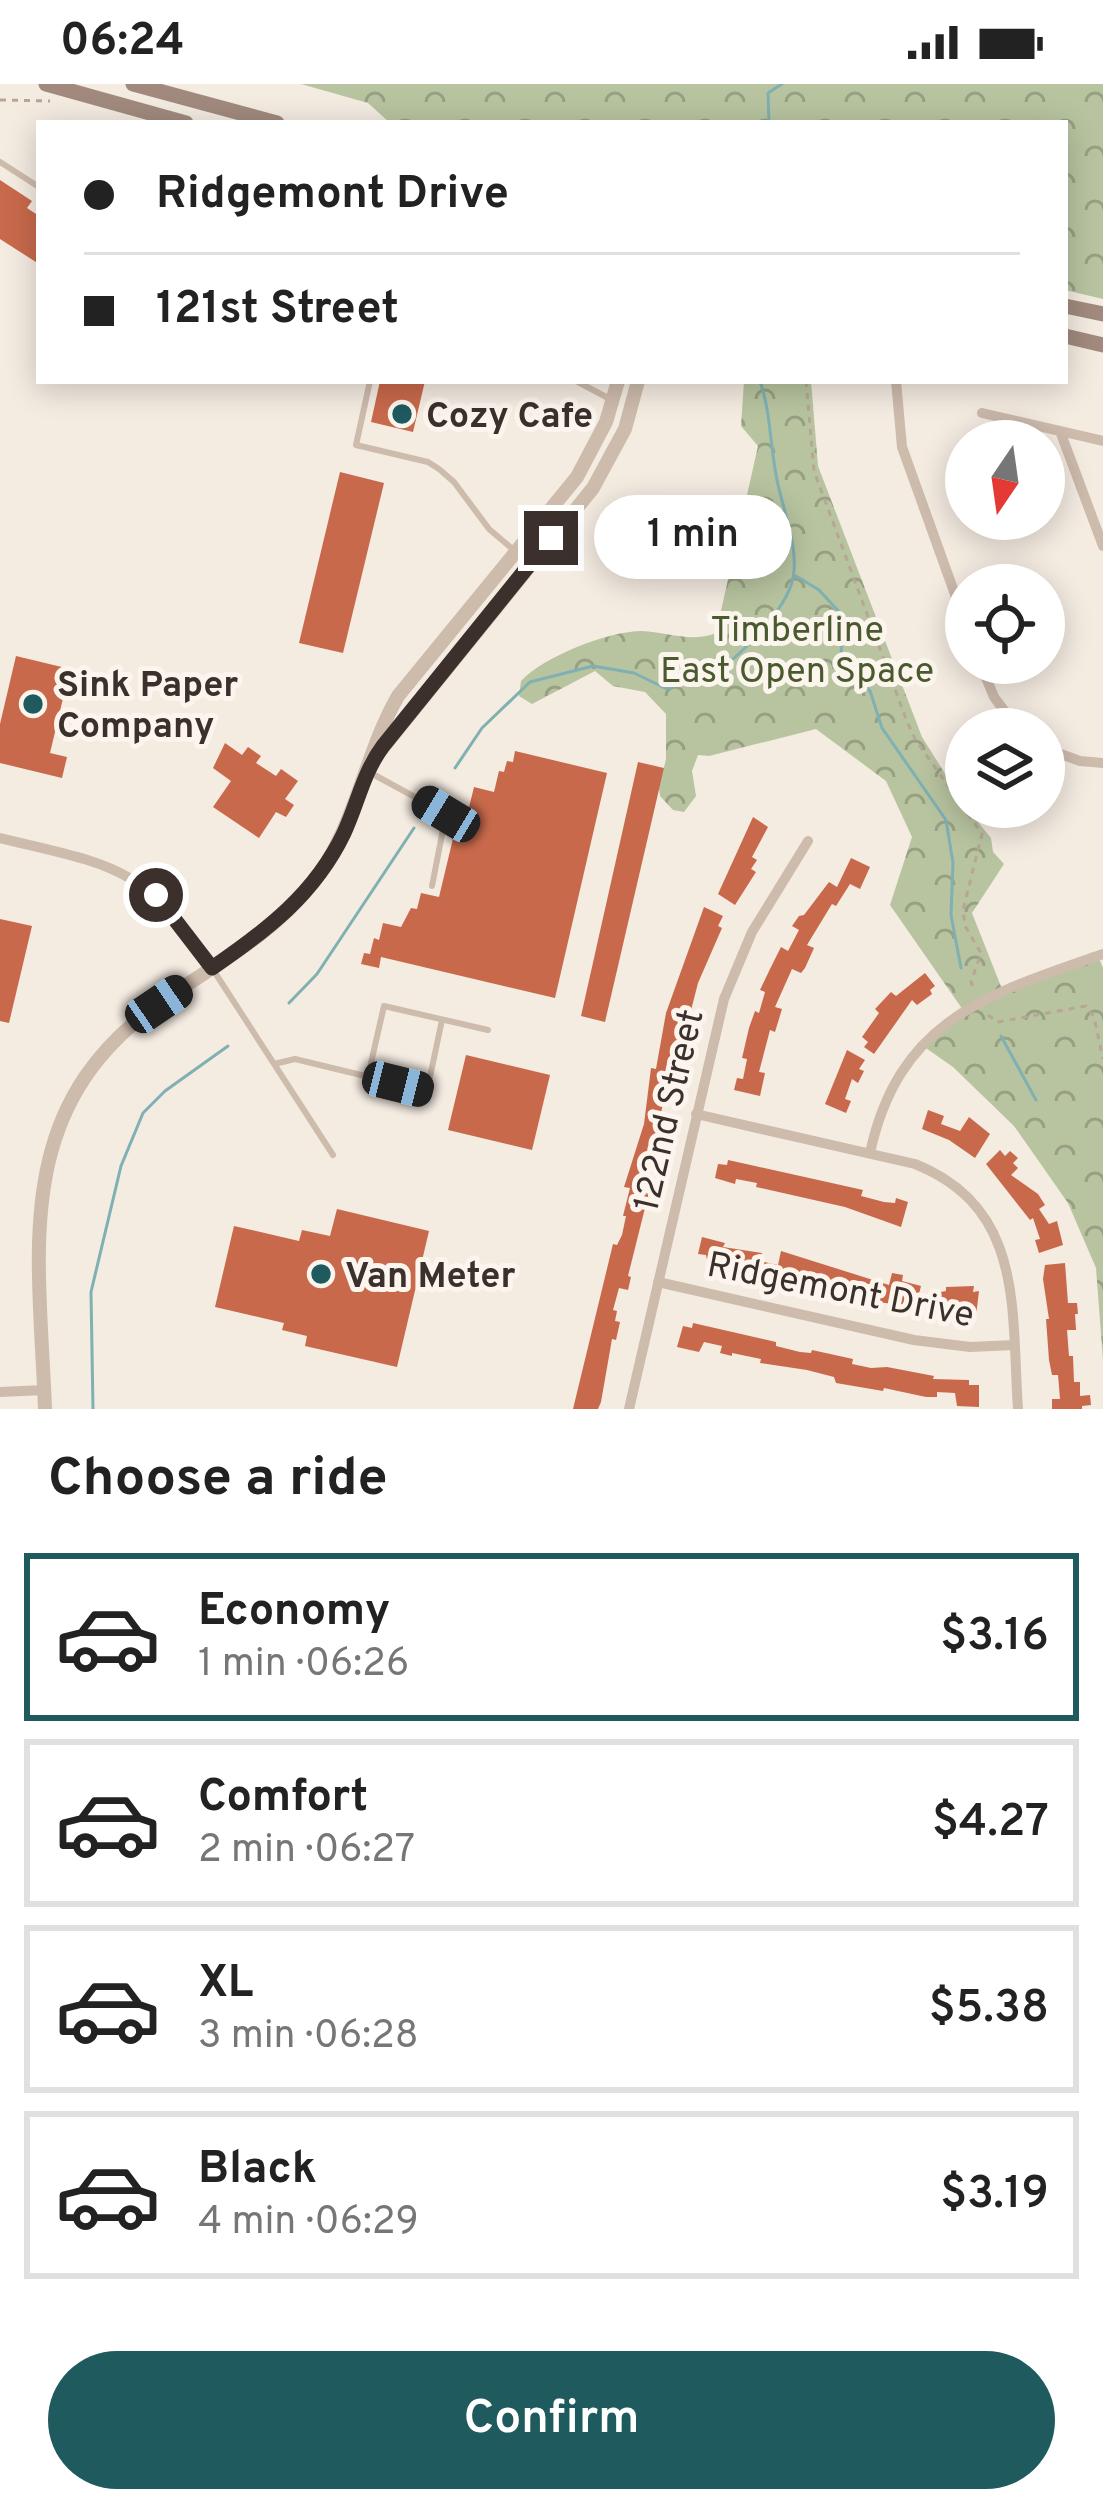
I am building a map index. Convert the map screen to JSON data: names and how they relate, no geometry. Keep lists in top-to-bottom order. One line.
{"streets":{"street":["122nd Street","Ridgemont Drive"]},"crossings":[["122nd Street","Ridgemont Drive"]],"parks":["Timberline East Open Space"],"places":["Cozy Cafe","Sink Paper Company","Van Meter"],"north":"bottom","page":{"status":"06:24","banner":["Ridgemont Drive","121st Street"],"bubble":"1 min","heading":"Choose a ride","list":[{"name":"Economy","note":"1 min · 06:26","value":"$3.16"},{"name":"Comfort","note":"2 min · 06:27","value":"$4.27"},{"name":"XL","note":"3 min · 06:28","value":"$5.38"},{"name":"Black","note":"4 min · 06:29","value":"$3.19"}],"buttons":"Confirm"}}
